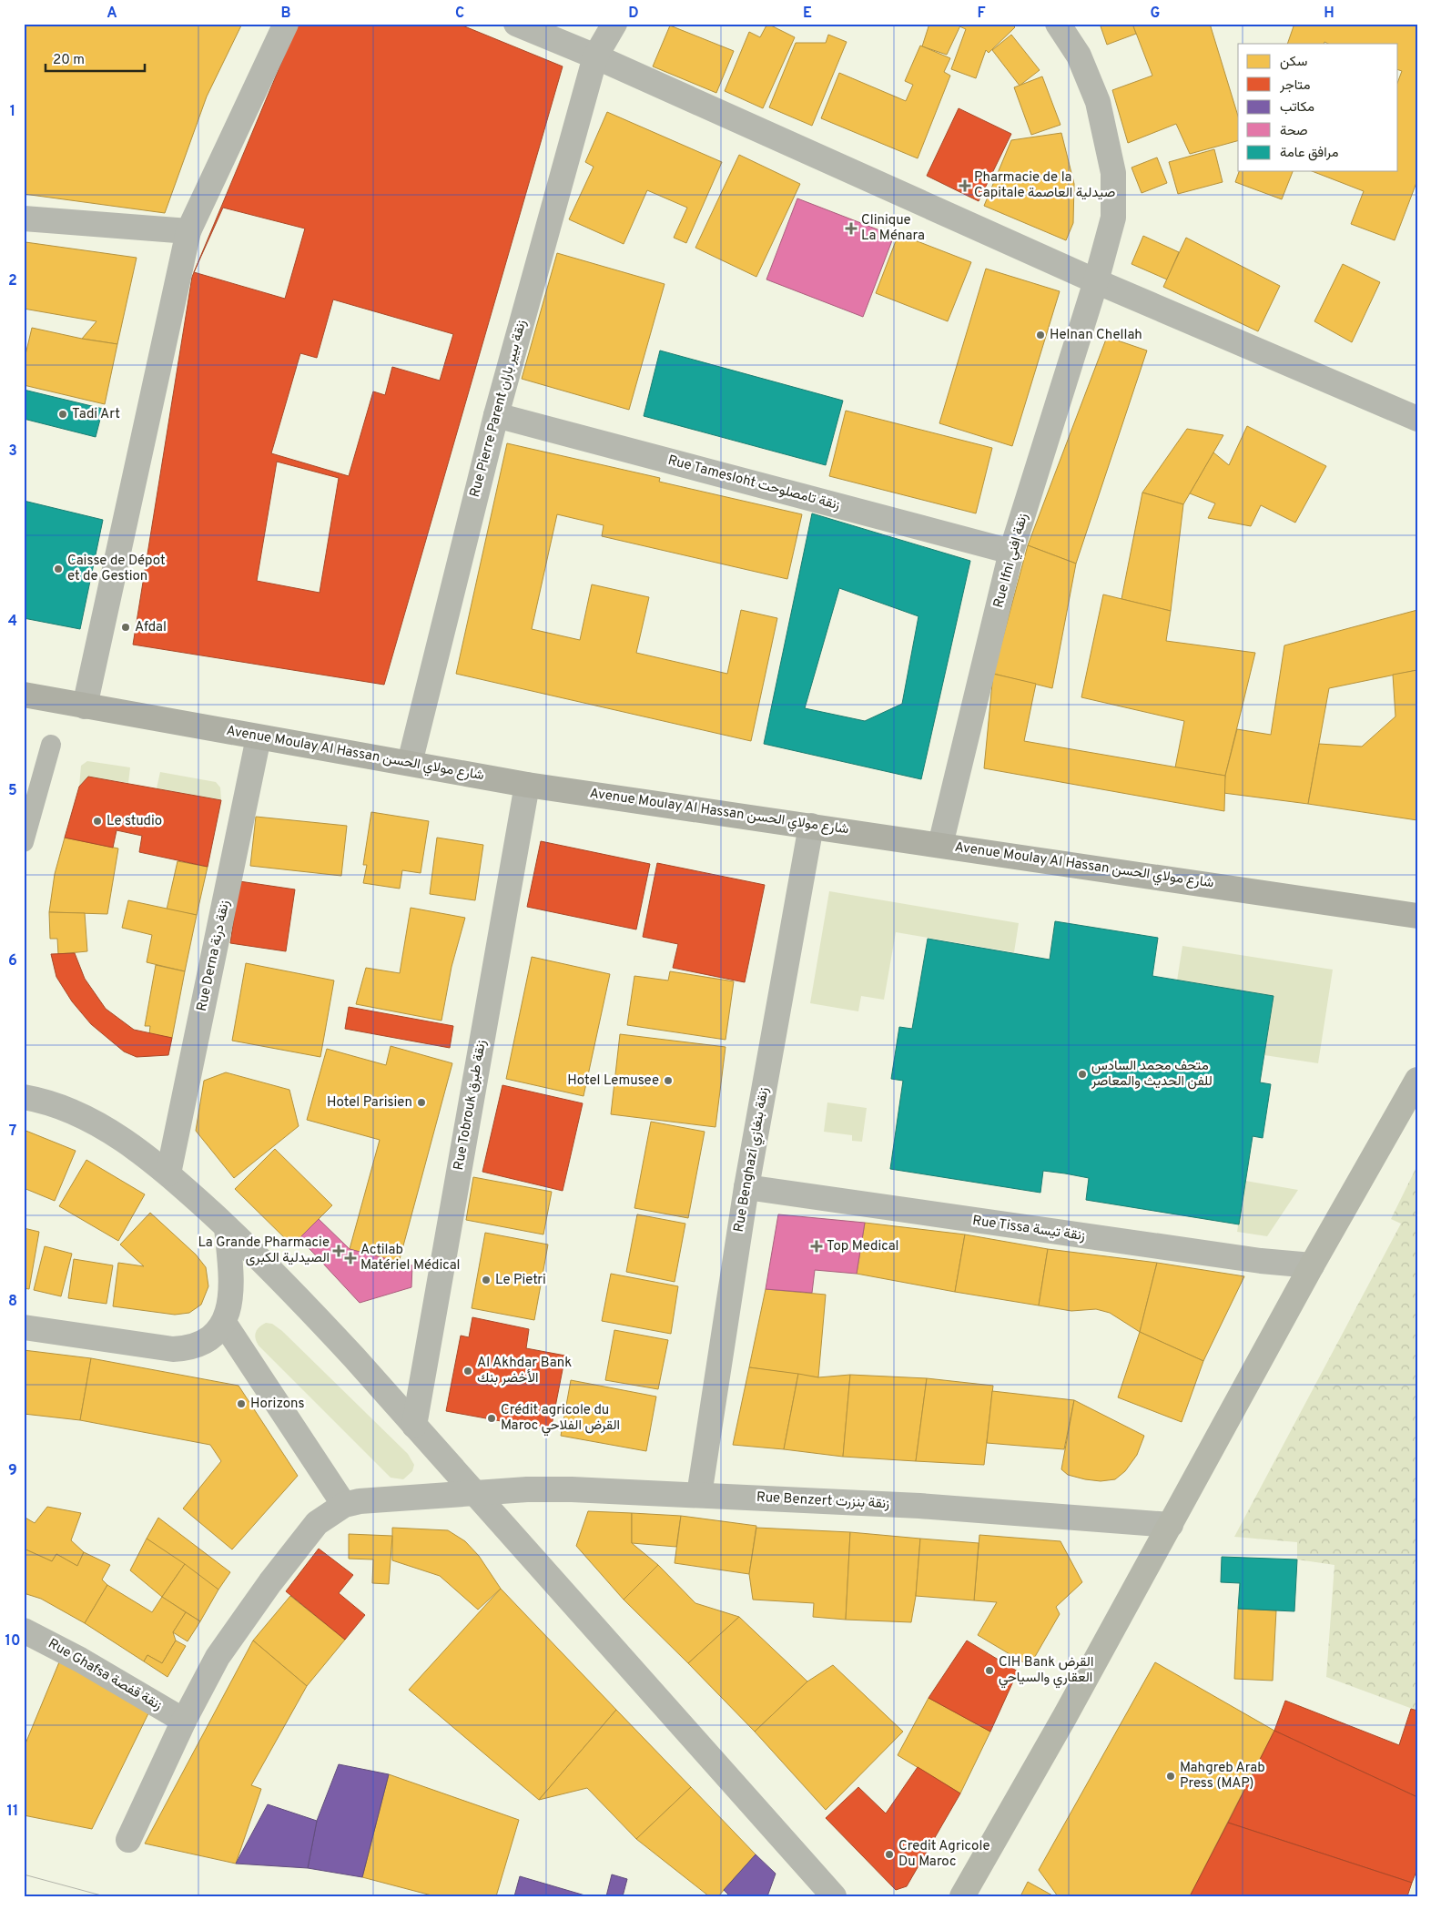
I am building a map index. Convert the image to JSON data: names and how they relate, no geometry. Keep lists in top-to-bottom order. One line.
{"streets":{"main road":["Avenue Moulay Al Hassan شارع مولاي الحسن"],"street":["Rue Pierre Parent زنقة بيير باران","Rue Tamesloht زنقة تامصلوحت","Rue Ifni زنقة إفني","Rue Derna زنقة درنة","Rue Tobrouk زنقة طبرق","Rue Benghazi زنقة بنغازي","Rue Tissa زنقة تيسة","Rue Benzert زنقة بنزرت","Rue Ghafsa زنقة قفصة"]},"crossings":[["Rue Pierre Parent زنقة بيير باران","Rue Tamesloht زنقة تامصلوحت"],["Rue Pierre Parent زنقة بيير باران","Avenue Moulay Al Hassan شارع مولاي الحسن"],["Rue Tamesloht زنقة تامصلوحت","Rue Ifni زنقة إفني"],["Rue Ifni زنقة إفني","Avenue Moulay Al Hassan شارع مولاي الحسن"],["Avenue Moulay Al Hassan شارع مولاي الحسن","Rue Derna زنقة درنة"],["Avenue Moulay Al Hassan شارع مولاي الحسن","Rue Tobrouk زنقة طبرق"],["Avenue Moulay Al Hassan شارع مولاي الحسن","Rue Benghazi زنقة بنغازي"],["Rue Benghazi زنقة بنغازي","Rue Tissa زنقة تيسة"],["Rue Benghazi زنقة بنغازي","Rue Benzert زنقة بنزرت"]],"places":{"health":["Pharmacie de la Capitale صيدلية العاصمة","Clinique La Ménara","Top Medical","La Grande Pharmacie الصيدلية الكبرى","Actilab Matériel Médical"],"other":["Helnan Chellah","Tadi Art","Caisse de Dépot et de Gestion","Afdal","Le studio","متحف محمد السادس للفن الحديث والمعاصر","Hotel Lemusee","Hotel Parisien","Le Pietri","Al Akhdar Bank الأخضر بنك","Horizons","Crédit agricole du Maroc القرض الفلاحي","CIH Bank القرض العقاري والسياحي","Mahgreb Arab Press (MAP)","Credit Agricole Du Maroc"]},"legend":["سكن","متاجر","مكاتب","صحة","مرافق عامة"],"scale_bar":"20 m","grid":{"columns":["A","B","C","D","E","F","G","H"],"rows":["1","2","3","4","5","6","7","8","9","10","11"]}}
